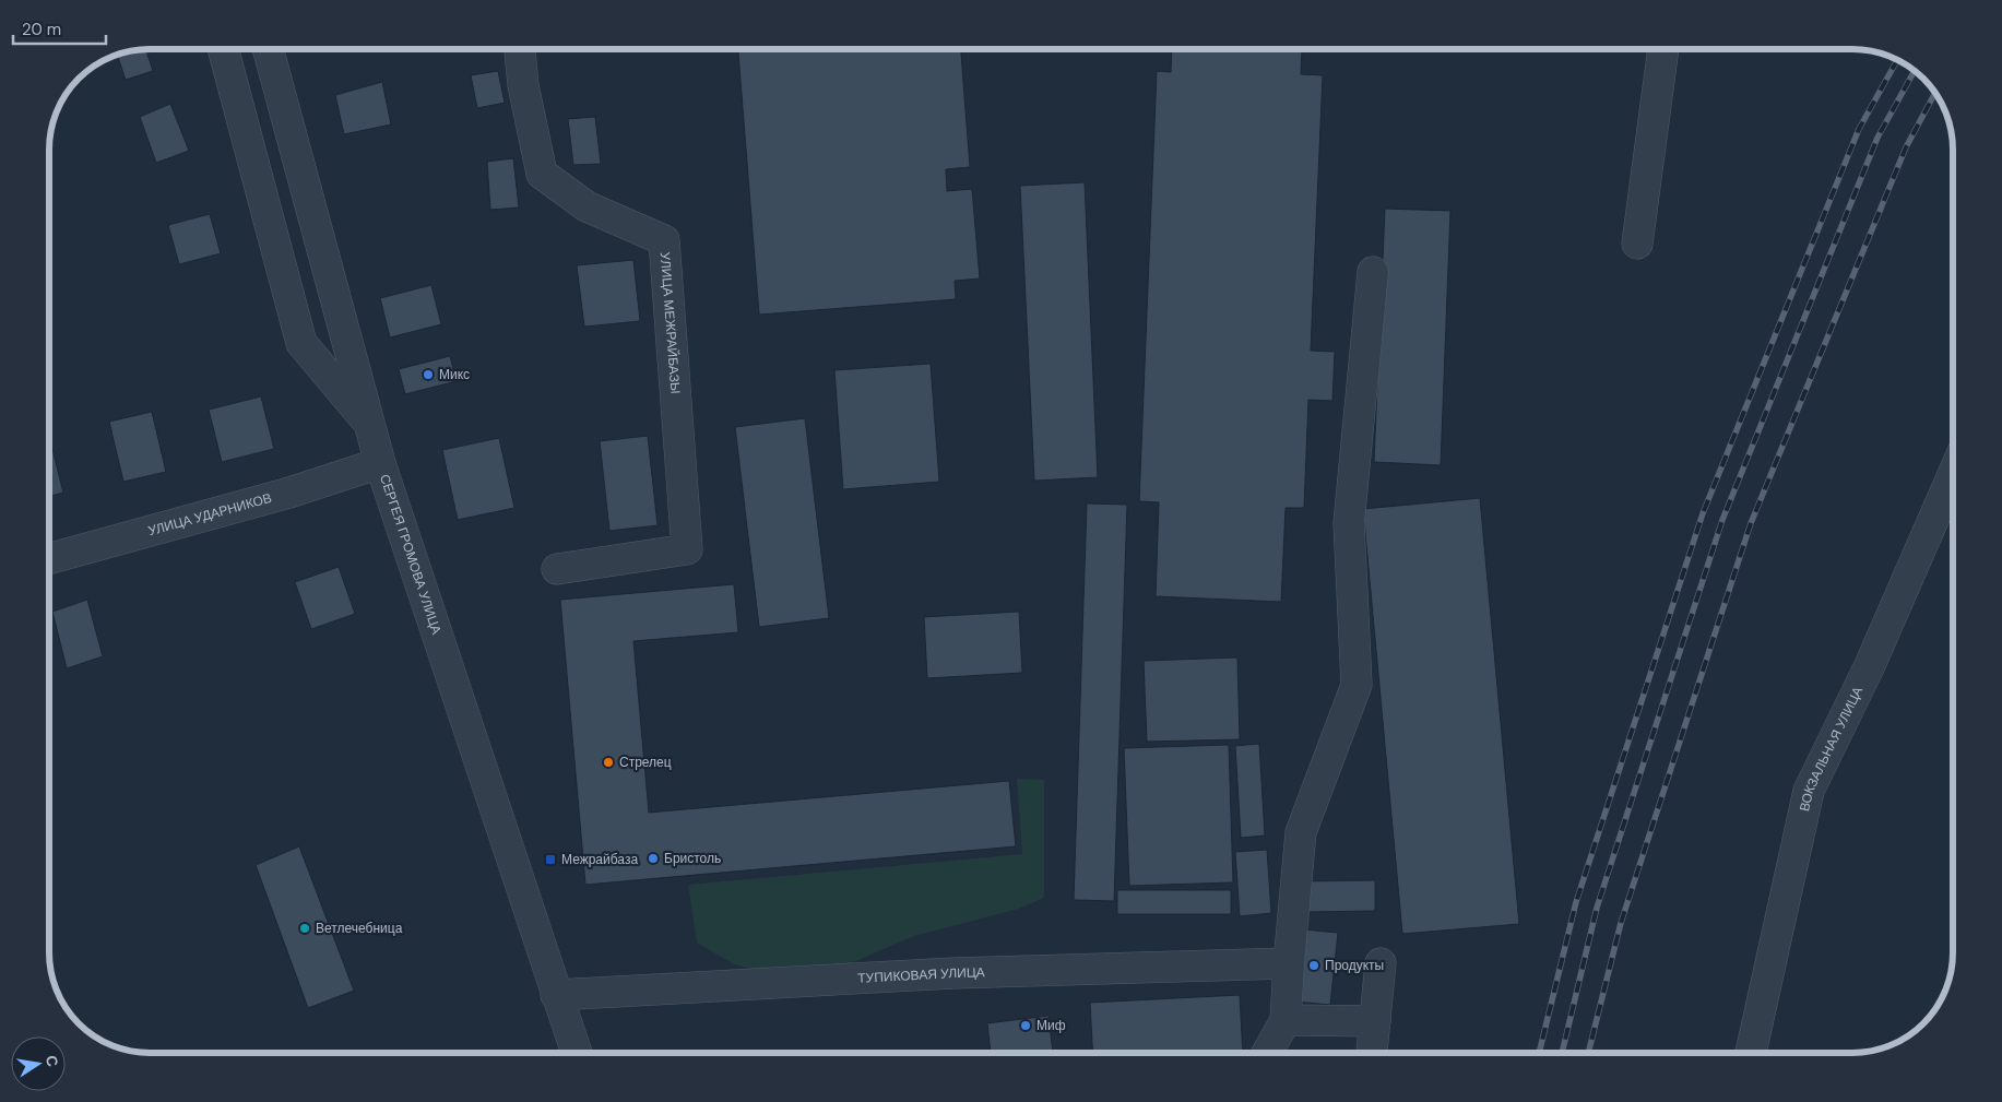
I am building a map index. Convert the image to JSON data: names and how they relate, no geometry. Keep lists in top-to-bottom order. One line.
{"streets":{"street":["УЛИЦА МЕЖРАЙБАЗЫ","УЛИЦА УДАРНИКОВ","СЕРГЕЯ ГРОМОВА УЛИЦА","ВОКЗАЛЬНАЯ УЛИЦА","ТУПИКОВАЯ УЛИЦА"]},"crossings":[["УЛИЦА УДАРНИКОВ","СЕРГЕЯ ГРОМОВА УЛИЦА"],["СЕРГЕЯ ГРОМОВА УЛИЦА","ТУПИКОВАЯ УЛИЦА"]],"places":{"other":["Микс","Стрелец","Бристоль","Ветлечебница","Продукты","Миф"],"transit":["Межрайбаза"]},"scale_bar":"20 m","north":"right"}
